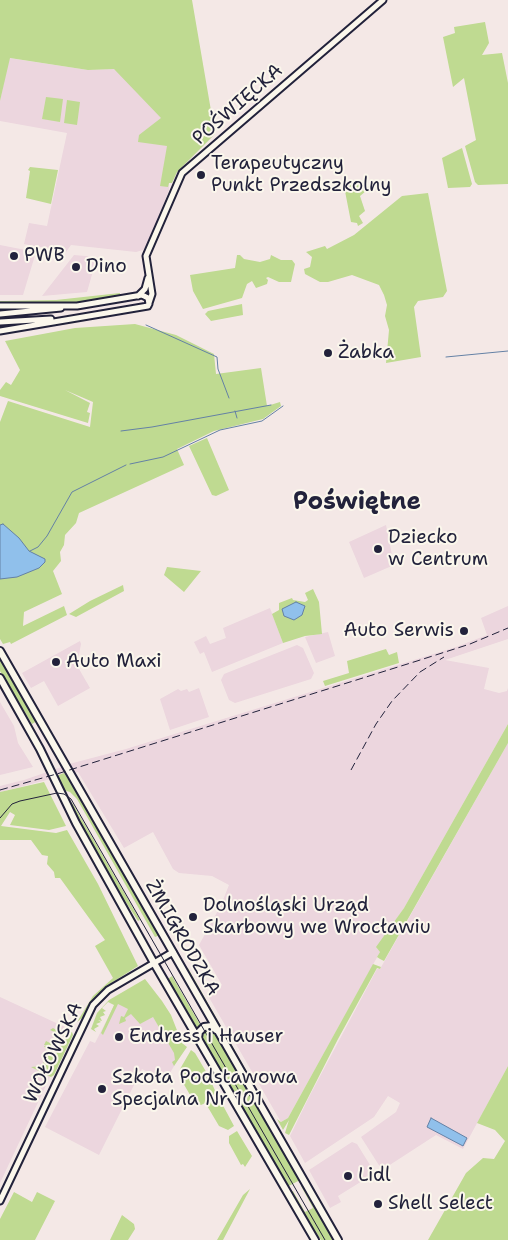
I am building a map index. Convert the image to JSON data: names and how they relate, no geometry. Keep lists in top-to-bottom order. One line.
{"streets":{"main road":["ŻMIGRODZKA"],"street":["POŚWIĘCKA","WOŁOWSKA"]},"crossings":[["ŻMIGRODZKA","WOŁOWSKA"]],"districts":["Poświętne"],"places":["Terapeutyczny Punkt Przedszkolny","PWB","Dino","Żabka","Dziecko w Centrum","Auto Serwis","Auto Maxi","Dolnośląski Urząd Skarbowy we Wrocławiu","Endress i Hauser","Szkoła Podstawowa Specjalna Nr 101","Lidl","Shell Select"]}
